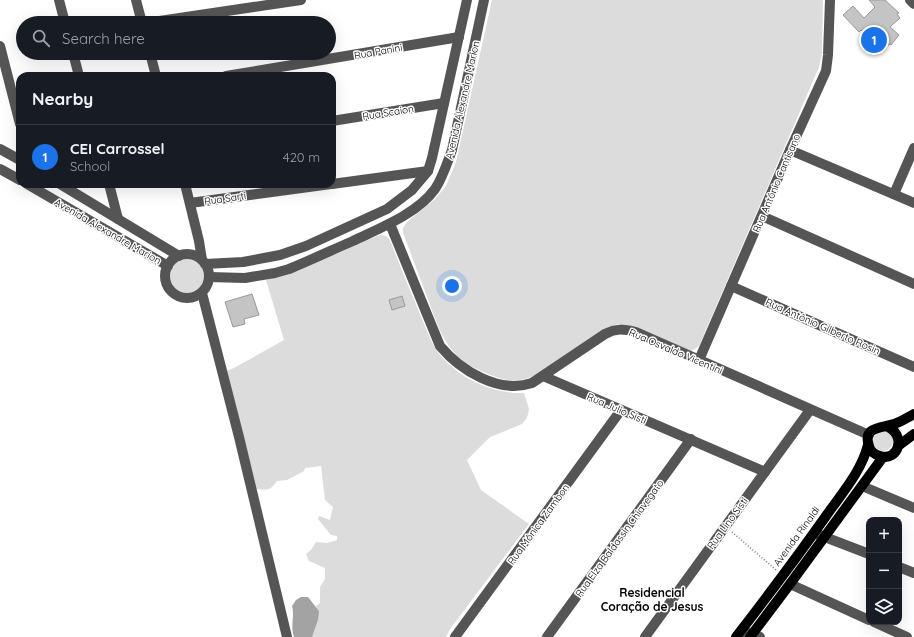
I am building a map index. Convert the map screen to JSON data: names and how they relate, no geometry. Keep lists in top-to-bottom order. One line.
{"streets":{"main road":["Avenida Rinaldi"],"street":["Rua Panini","Avenida Alexandre Marion","Rua Scaion","Rua Antônio Cantisano","Rua Sarti","Rua Antônio Gilberto Rosin","Rua Osvaldo Vicentini","Rua Julio Sisti","Rua Lino Sisti","Rua Mônica Zambon","Rua Elza Baldassin Chiavegato"]},"crossings":[["Rua Panini","Avenida Alexandre Marion"],["Avenida Alexandre Marion","Rua Scaion"],["Avenida Alexandre Marion","Rua Sarti"],["Avenida Alexandre Marion","Rua Osvaldo Vicentini"],["Rua Antônio Cantisano","Rua Antônio Gilberto Rosin"],["Rua Antônio Cantisano","Rua Osvaldo Vicentini"],["Rua Osvaldo Vicentini","Rua Julio Sisti"],["Rua Osvaldo Vicentini","Rua Lino Sisti"],["Rua Osvaldo Vicentini","Avenida Rinaldi"],["Rua Julio Sisti","Rua Lino Sisti"],["Rua Julio Sisti","Rua Mônica Zambon"],["Rua Julio Sisti","Rua Elza Baldassin Chiavegato"]],"districts":["Residencial Coração de Jesus"],"page":{"search":"Search here","pins":"1","heading":"Nearby","list":[{"mark":"1","name":"CEI Carrossel","note":"School","value":"420 m"}],"map_buttons":["+","−"]}}
